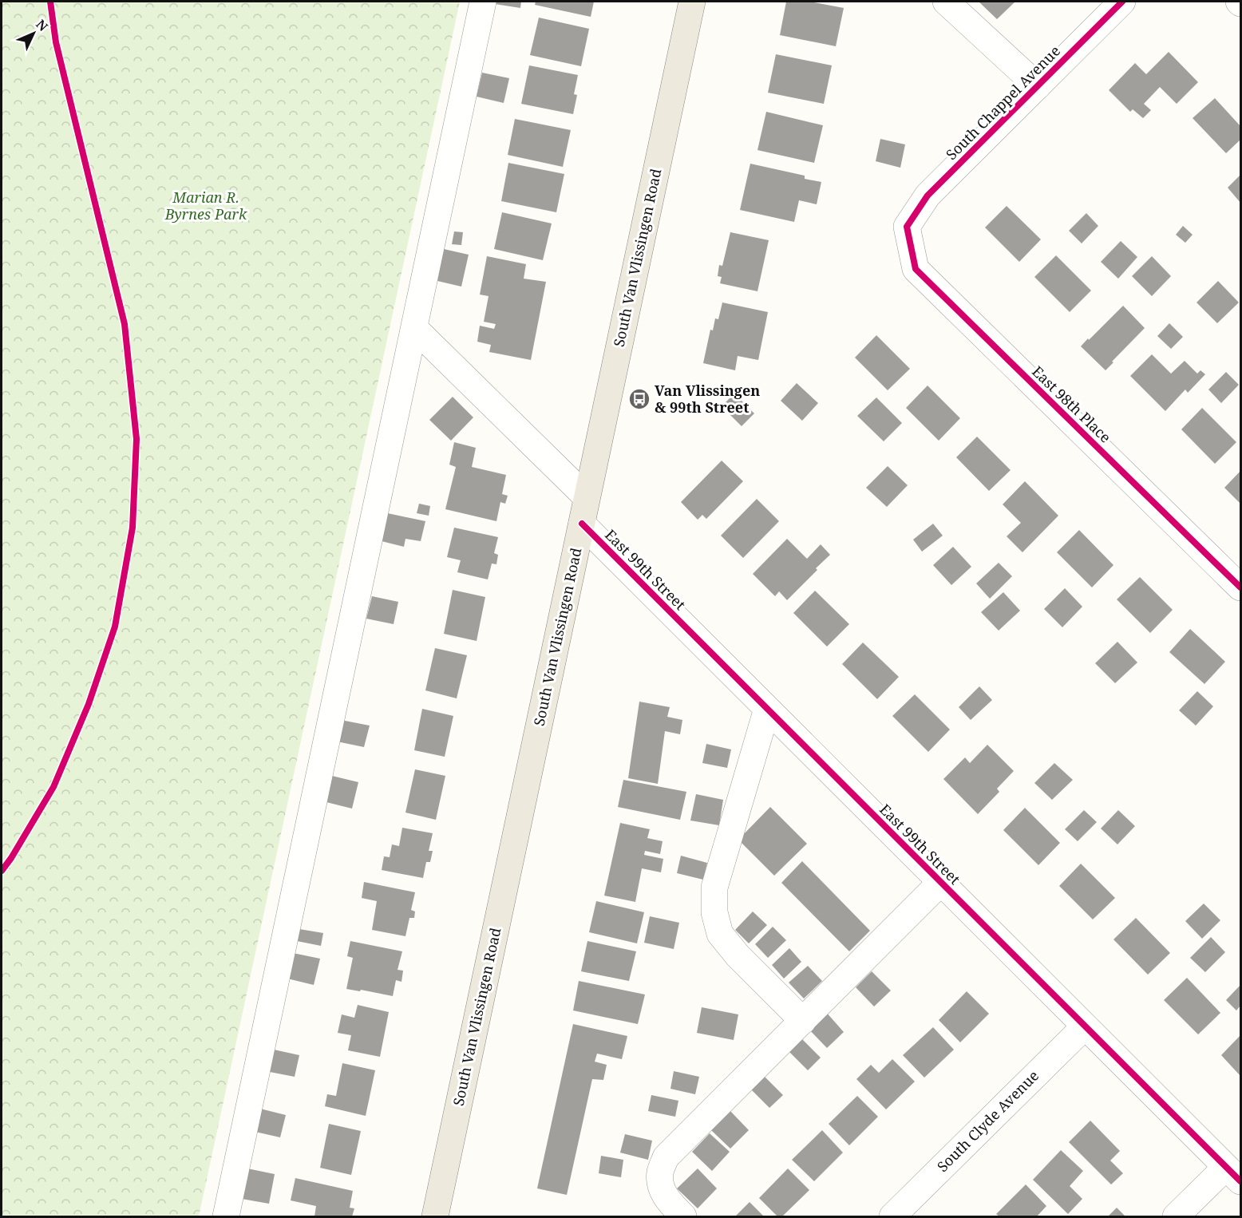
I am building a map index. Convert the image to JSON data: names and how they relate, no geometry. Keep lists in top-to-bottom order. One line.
{"streets":{"main road":["South Van Vlissingen Road"],"street":["South Chappel Avenue","East 98th Place","East 99th Street","South Clyde Avenue"]},"crossings":[["South Chappel Avenue","East 98th Place"],["South Van Vlissingen Road","East 99th Street"],["East 99th Street","South Clyde Avenue"]],"parks":["Marian R. Byrnes Park"],"places":{"bus stop":["Van Vlissingen & 99th Street"]},"north":"top right"}
